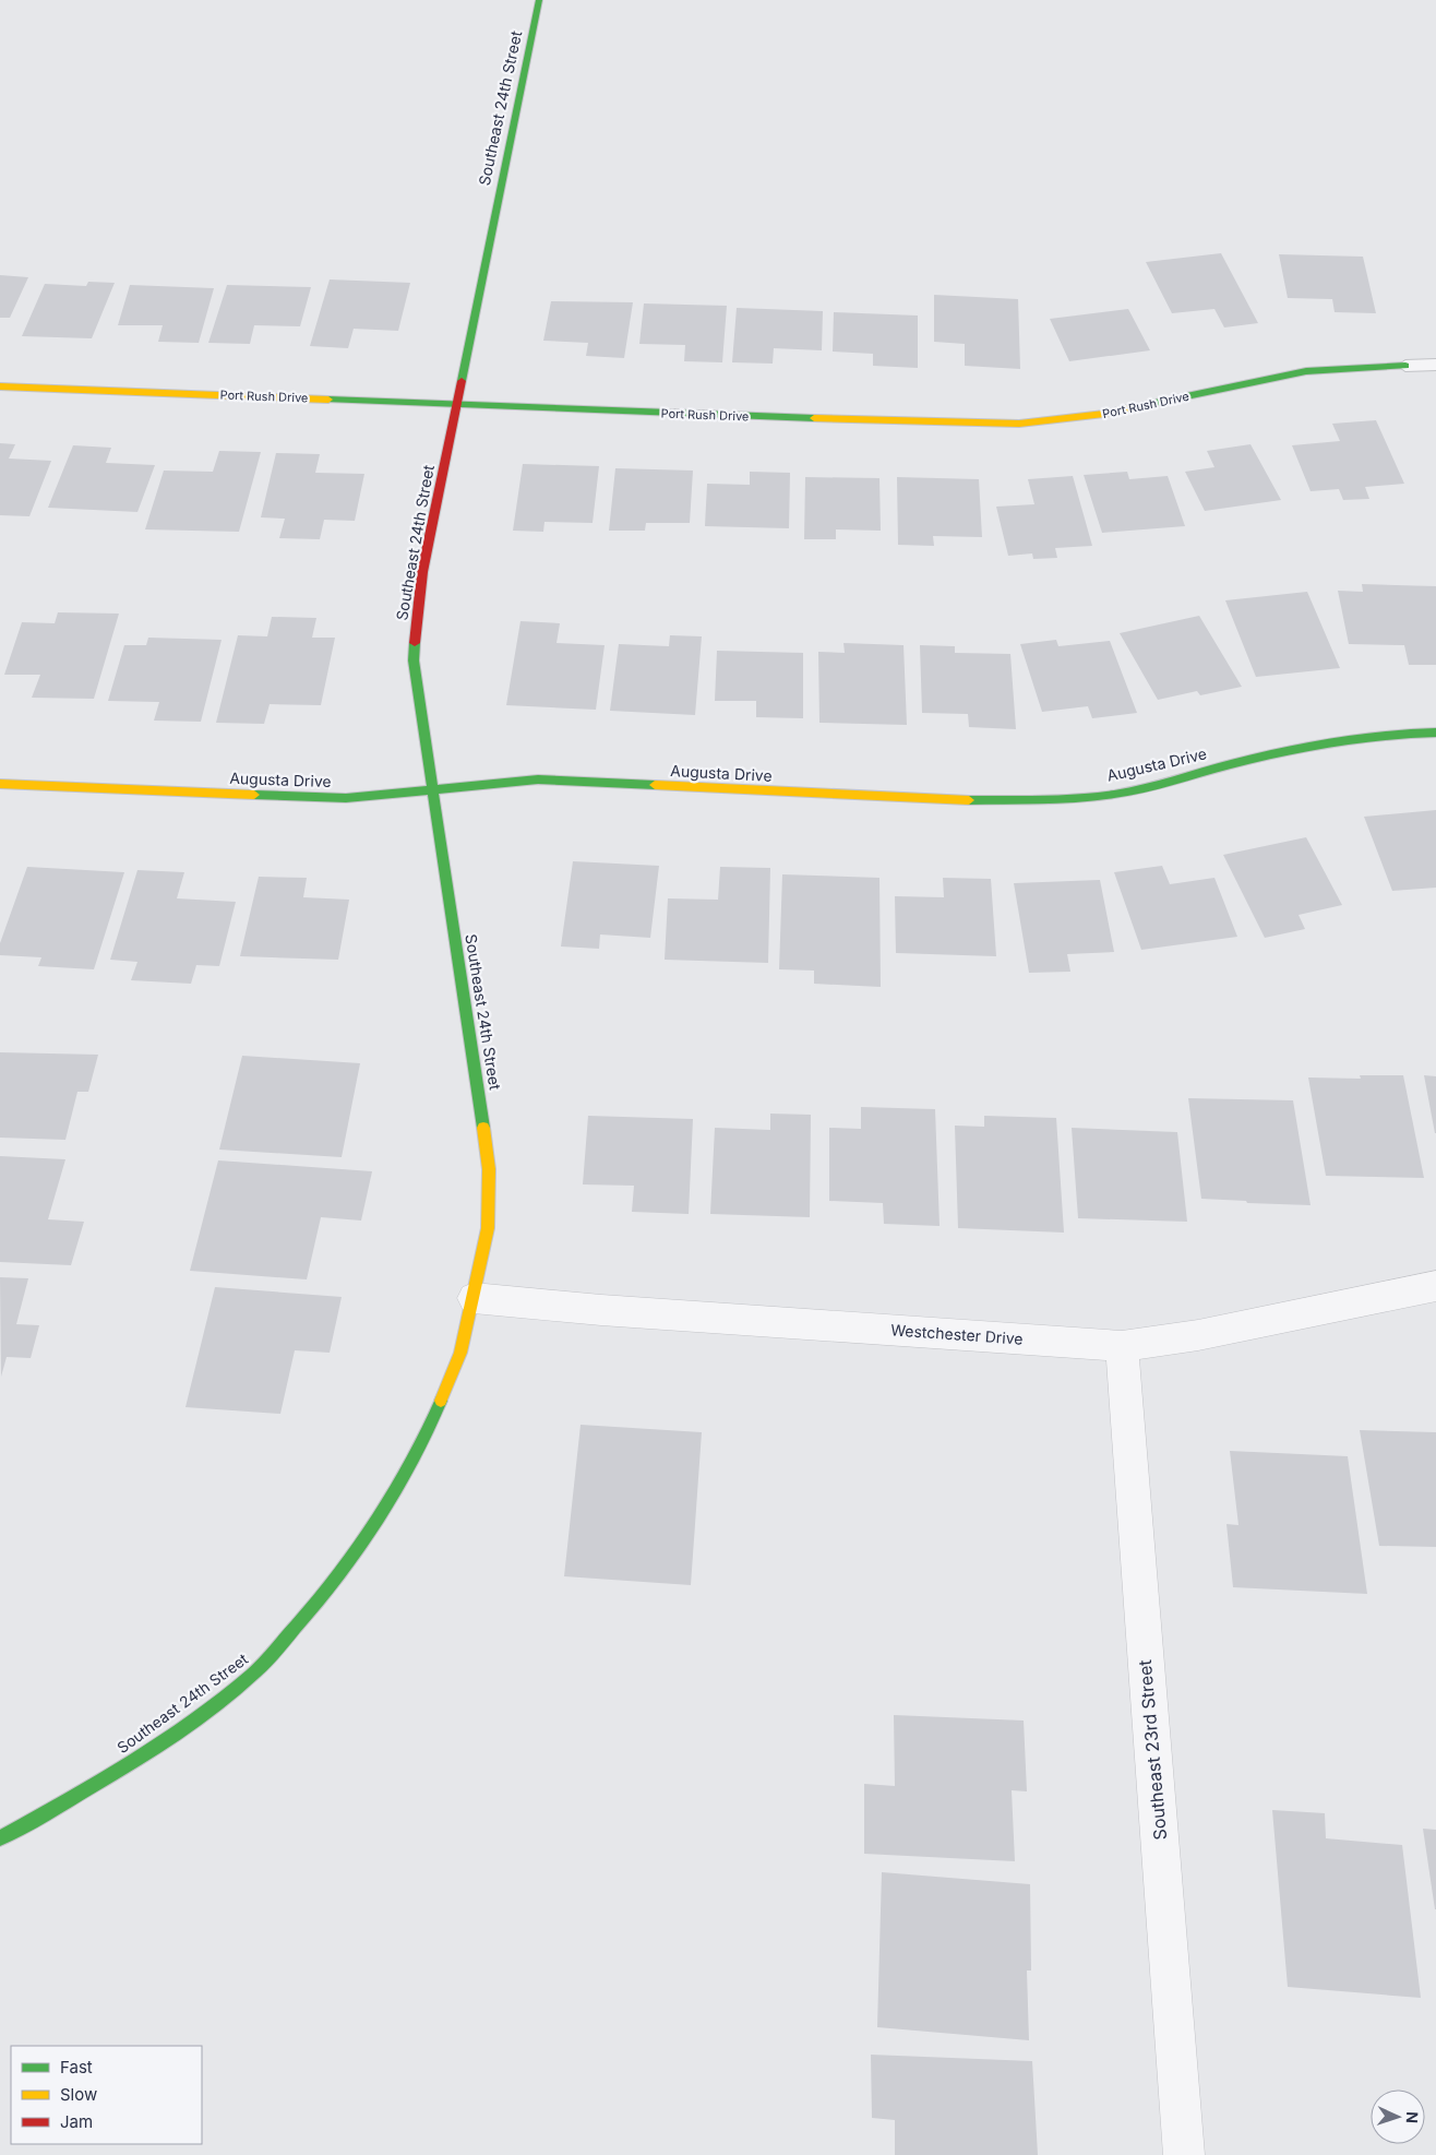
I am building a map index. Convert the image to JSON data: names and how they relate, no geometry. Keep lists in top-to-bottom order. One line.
{"streets":{"street":["Southeast 24th Street","Port Rush Drive","Augusta Drive","Westchester Drive","Southeast 23rd Street"]},"crossings":[["Southeast 24th Street","Port Rush Drive"],["Southeast 24th Street","Augusta Drive"],["Southeast 24th Street","Westchester Drive"],["Westchester Drive","Southeast 23rd Street"]],"legend":["Fast","Slow","Jam"],"north":"right"}
